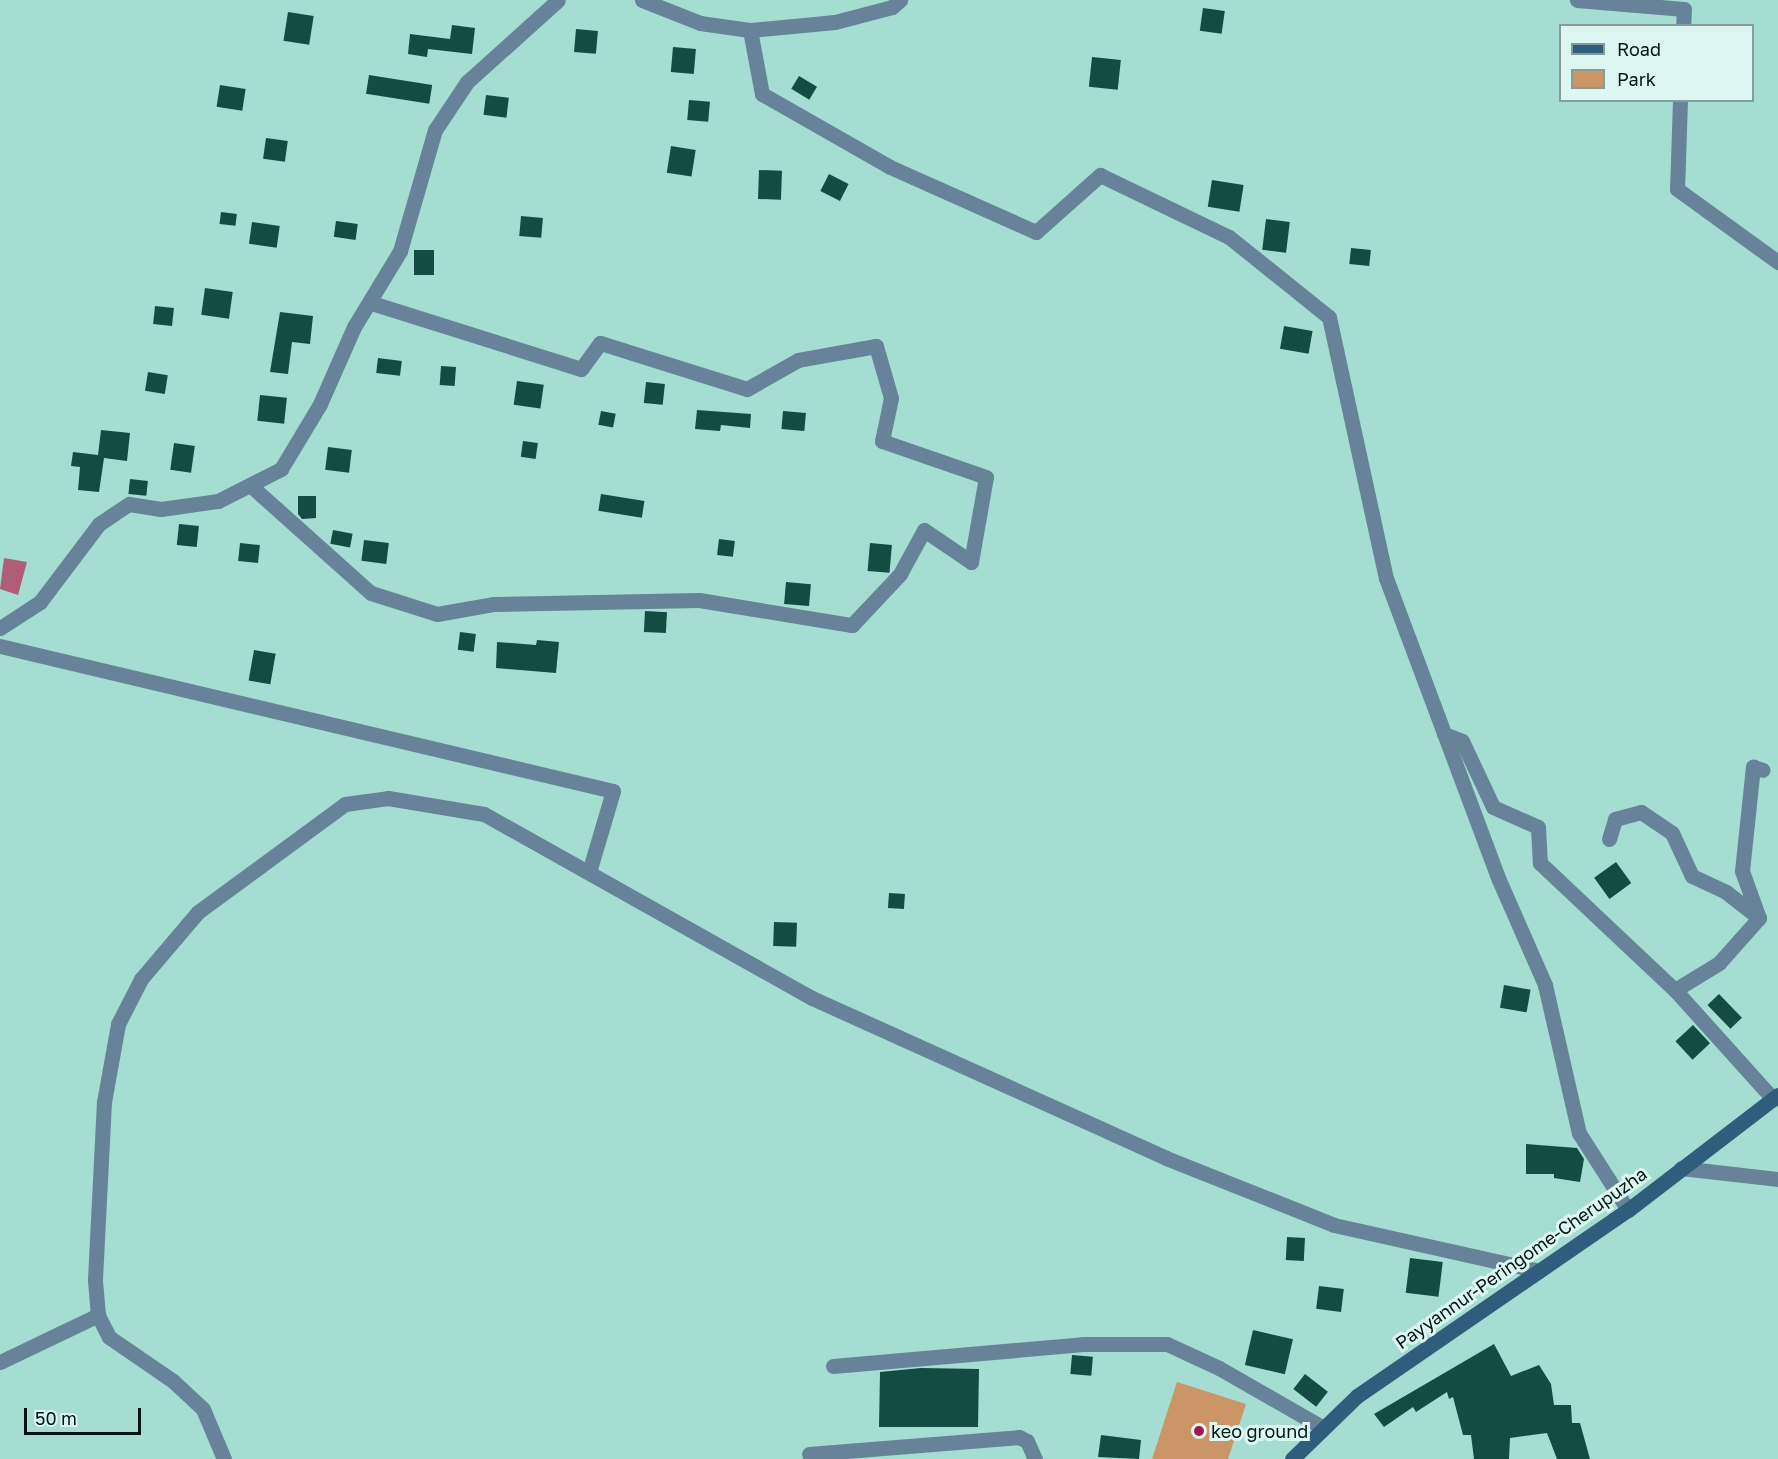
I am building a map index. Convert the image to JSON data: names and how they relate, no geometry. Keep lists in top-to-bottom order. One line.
{"streets":{"main road":["Payyannur-Peringome-Cherupuzha"]},"places":["keo ground"],"legend":["Road","Park"],"scale_bar":"50 m"}
